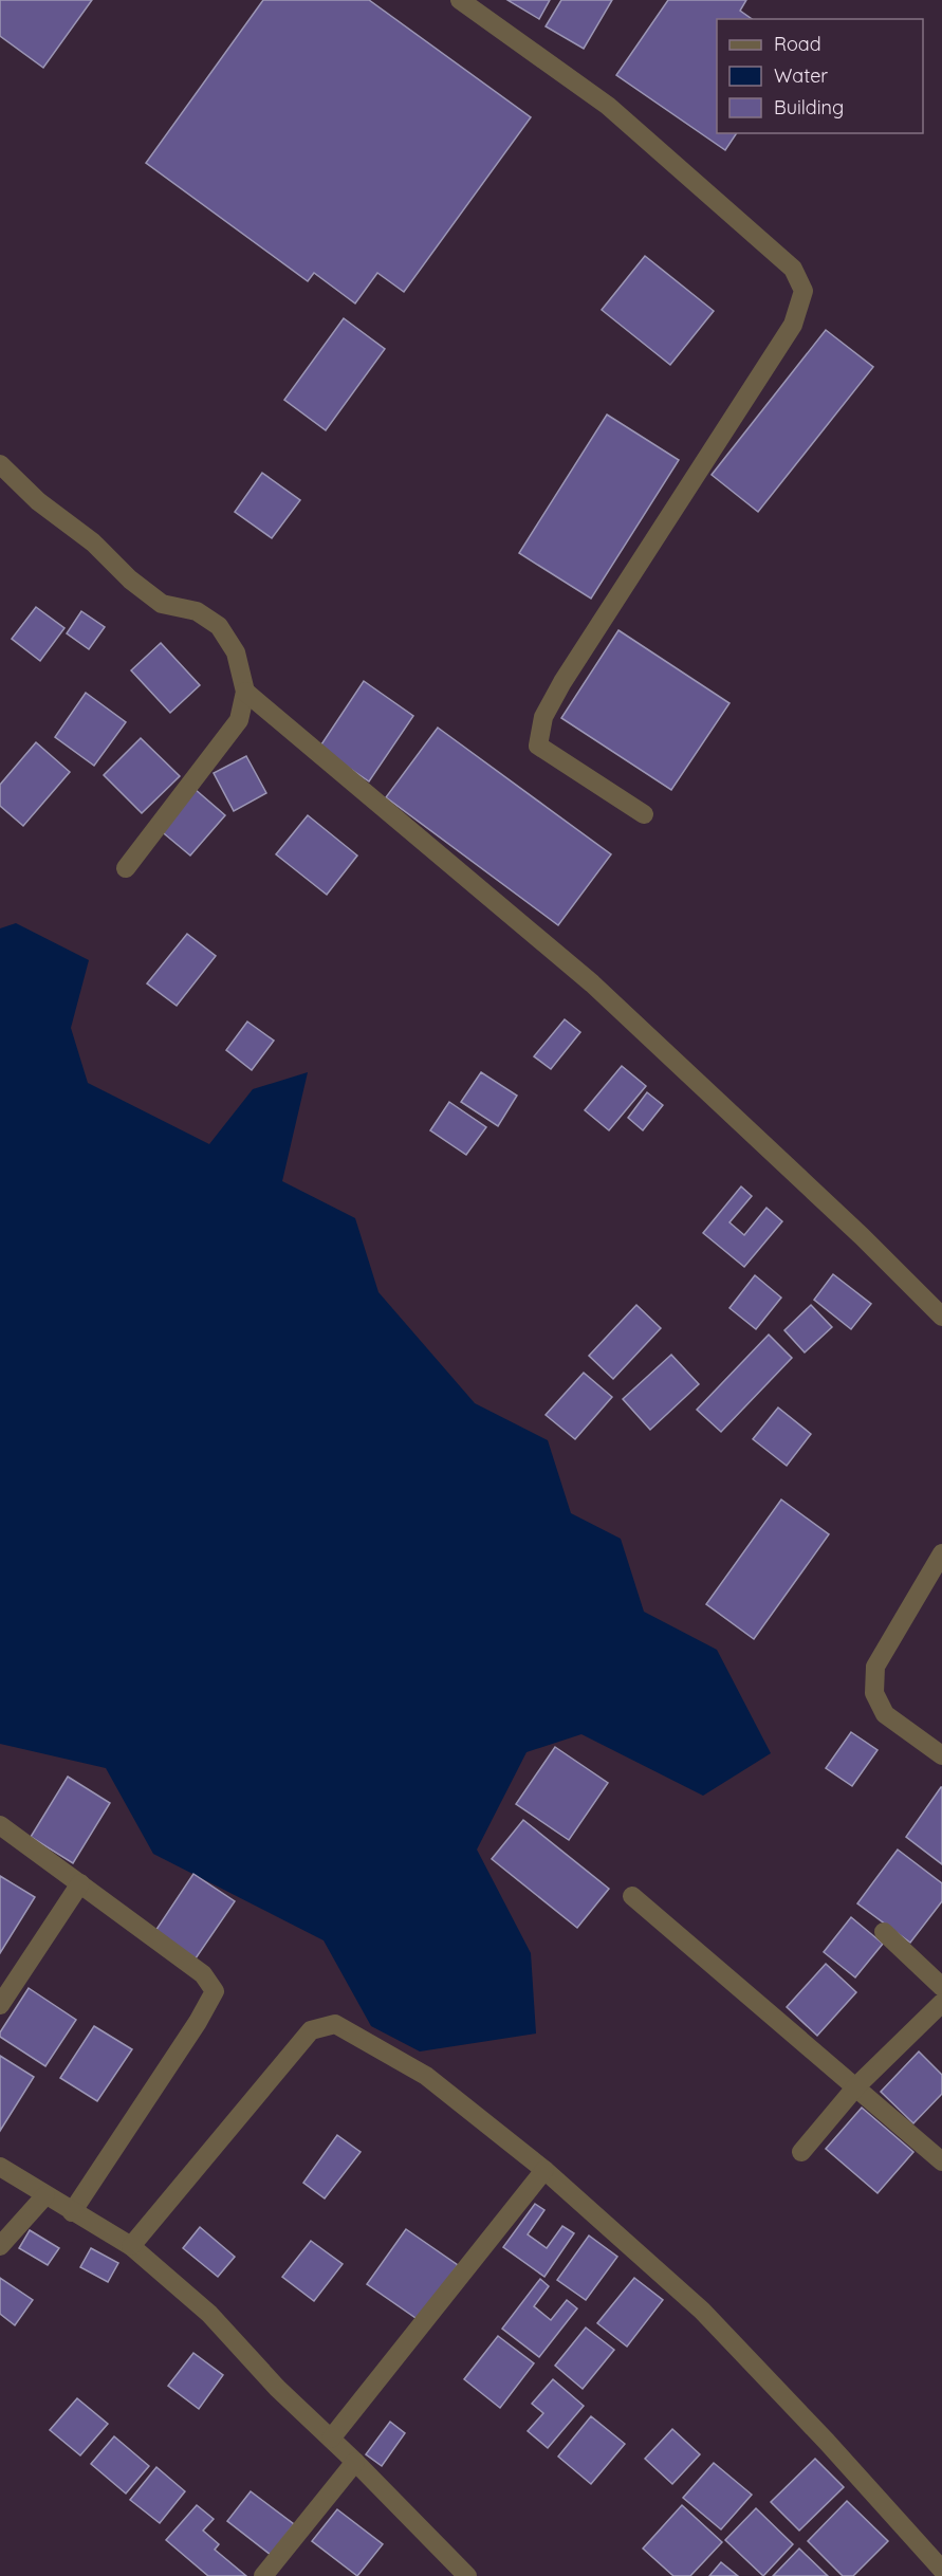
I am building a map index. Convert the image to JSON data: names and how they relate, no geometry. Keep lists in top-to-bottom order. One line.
{"legend":["Road","Water","Building"]}
